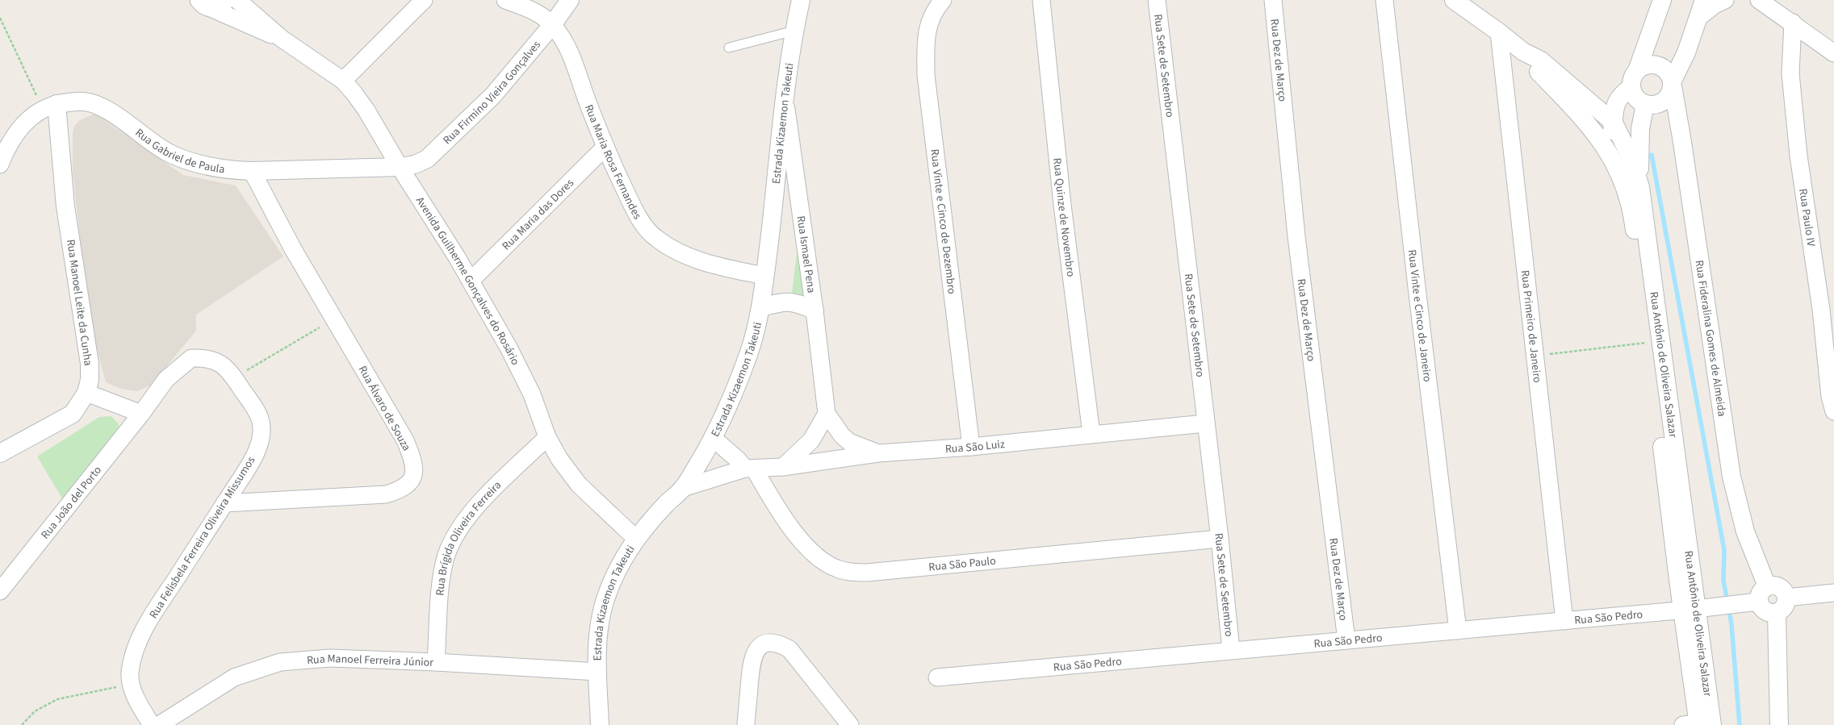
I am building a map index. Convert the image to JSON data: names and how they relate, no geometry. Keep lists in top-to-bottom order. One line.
{"streets":{"street":["Rua Dez de Março","Rua Sete de Setembro","Rua Firmino Vieira Gonçalves","Estrada Kizaemon Takeuti","Rua Gabriel de Paula","Rua Maria Rosa Fernandes","Rua Maria das Dores","Rua Quinze de Novembro","Rua Paulo IV","Rua Vinte e Cinco de Dezembro","Rua Ismael Pena","Avenida Guilherme Gonçalves do Rosário","Rua Manoel Leite da Cunha","Rua Vinte e Cinco de Janeiro","Rua Primeiro de Janeiro","Rua Fideralina Gomes de Almeida","Rua Antônio de Oliveira Salazar","Rua Álvaro de Souza","Rua São Luiz","Rua João del Porto","Rua Felisbela Ferreira Oliveira Missumos","Rua Brígida Oliveira Ferreira","Rua São Paulo","Rua São Pedro","Rua Manoel Ferreira Júnior"]},"crossings":[["Rua Dez de Março","Rua São Pedro"],["Rua Sete de Setembro","Rua São Luiz"],["Rua Sete de Setembro","Rua São Paulo"],["Rua Sete de Setembro","Rua São Pedro"],["Rua Firmino Vieira Gonçalves","Rua Gabriel de Paula"],["Rua Firmino Vieira Gonçalves","Rua Maria Rosa Fernandes"],["Rua Firmino Vieira Gonçalves","Avenida Guilherme Gonçalves do Rosário"],["Estrada Kizaemon Takeuti","Rua Maria Rosa Fernandes"],["Estrada Kizaemon Takeuti","Rua Ismael Pena"],["Estrada Kizaemon Takeuti","Avenida Guilherme Gonçalves do Rosário"],["Estrada Kizaemon Takeuti","Rua São Luiz"],["Estrada Kizaemon Takeuti","Rua Manoel Ferreira Júnior"],["Rua Gabriel de Paula","Avenida Guilherme Gonçalves do Rosário"],["Rua Gabriel de Paula","Rua Manoel Leite da Cunha"],["Rua Gabriel de Paula","Rua Álvaro de Souza"],["Rua Maria Rosa Fernandes","Rua Maria das Dores"],["Rua Maria das Dores","Avenida Guilherme Gonçalves do Rosário"],["Rua Quinze de Novembro","Rua São Luiz"],["Rua Vinte e Cinco de Dezembro","Rua São Luiz"],["Rua Ismael Pena","Rua São Luiz"],["Avenida Guilherme Gonçalves do Rosário","Rua Brígida Oliveira Ferreira"],["Rua Vinte e Cinco de Janeiro","Rua São Pedro"],["Rua Primeiro de Janeiro","Rua Antônio de Oliveira Salazar"],["Rua Primeiro de Janeiro","Rua São Pedro"],["Rua Fideralina Gomes de Almeida","Rua São Pedro"],["Rua Antônio de Oliveira Salazar","Rua São Pedro"],["Rua Álvaro de Souza","Rua Felisbela Ferreira Oliveira Missumos"],["Rua São Luiz","Rua São Paulo"],["Rua João del Porto","Rua Felisbela Ferreira Oliveira Missumos"],["Rua Brígida Oliveira Ferreira","Rua Manoel Ferreira Júnior"]]}
